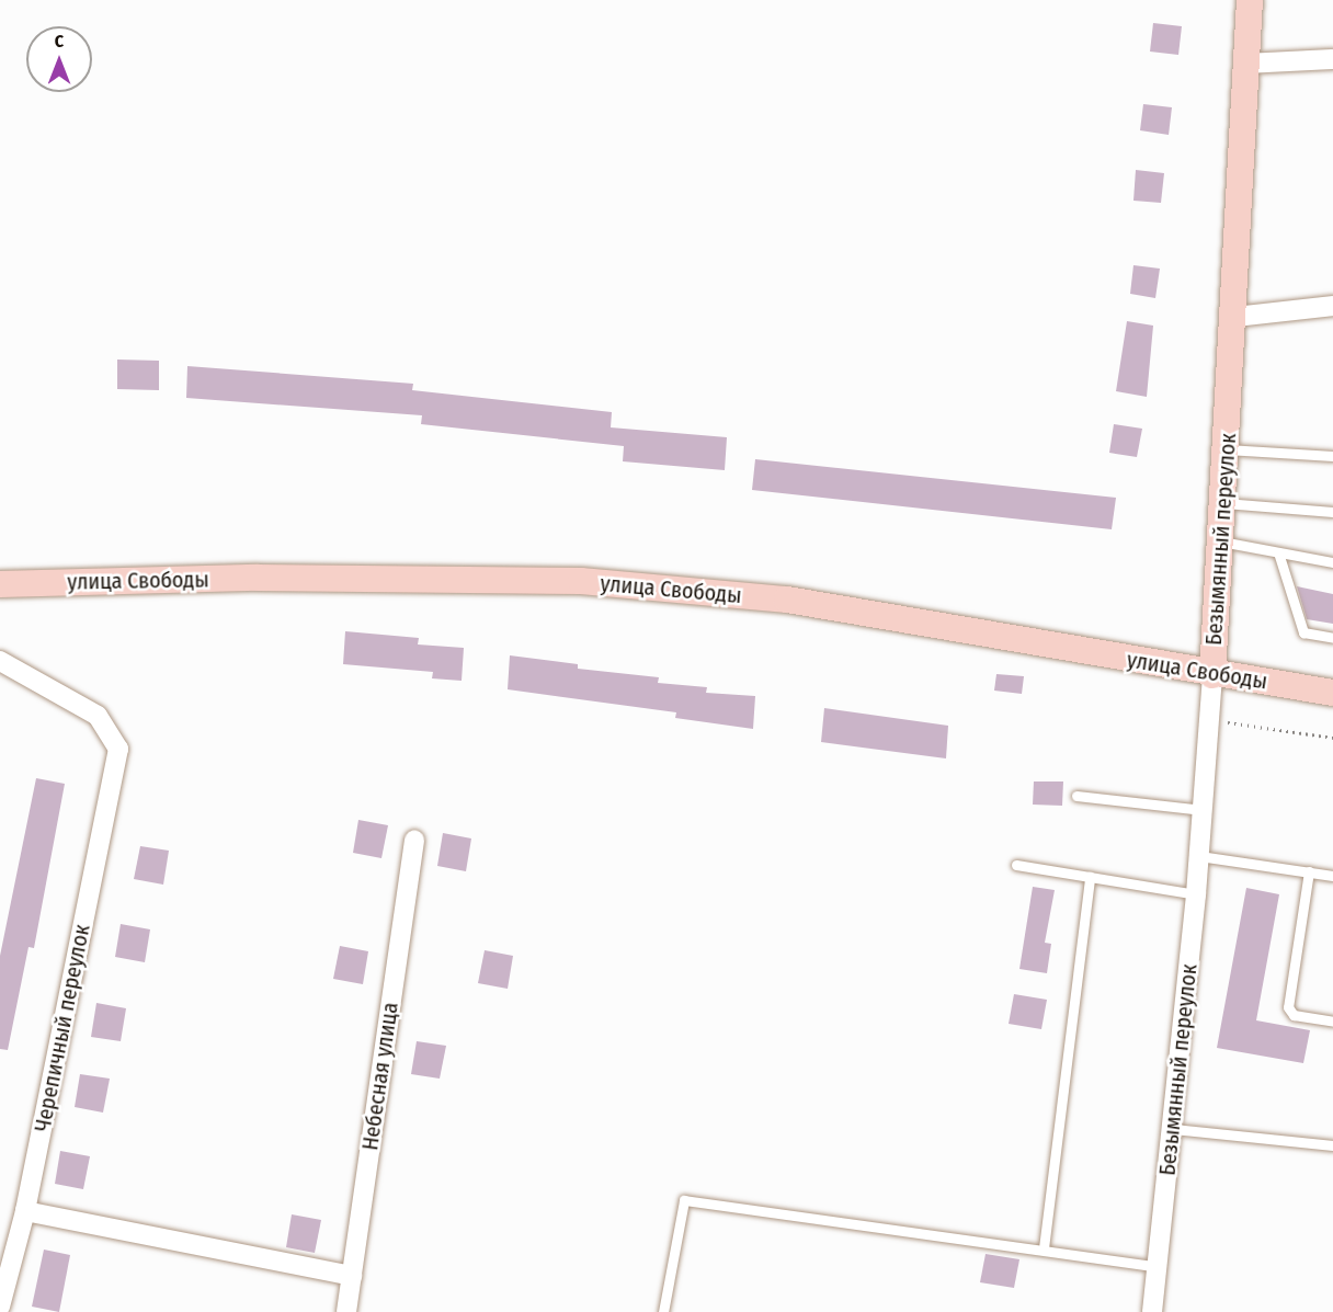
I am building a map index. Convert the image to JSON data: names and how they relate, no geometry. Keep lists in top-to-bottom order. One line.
{"streets":{"main road":["Безымянный переулок","улица Свободы"],"street":["Черепичный переулок","Небесная улица"]},"crossings":[["Безымянный переулок","улица Свободы"]],"north":"top"}
